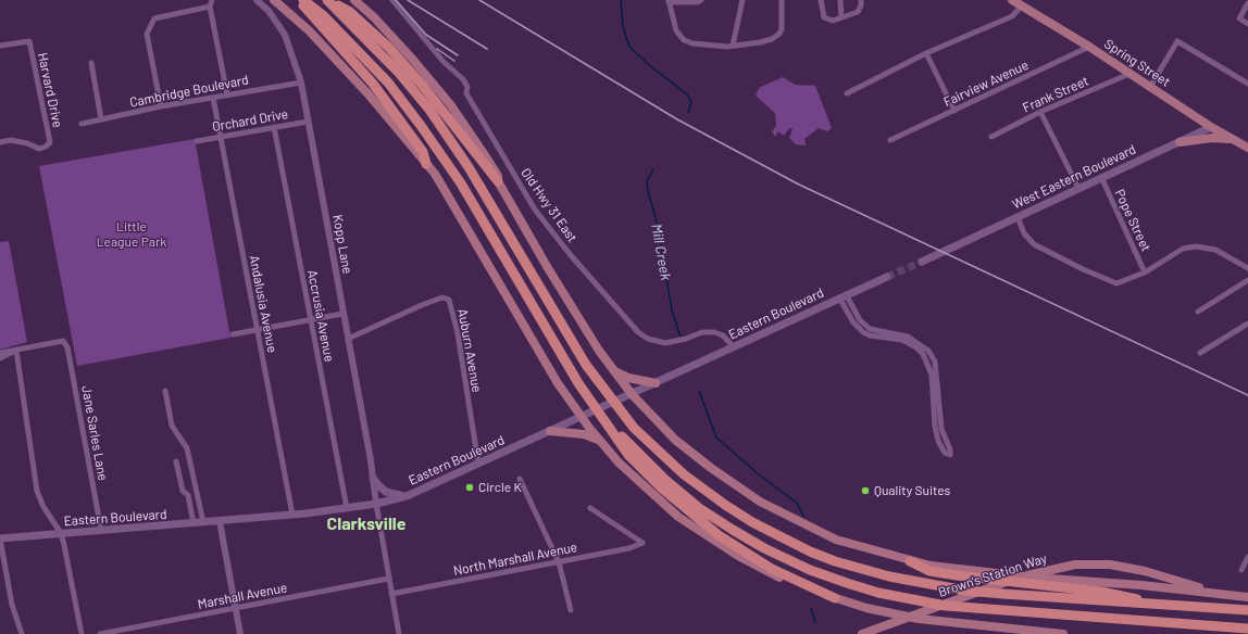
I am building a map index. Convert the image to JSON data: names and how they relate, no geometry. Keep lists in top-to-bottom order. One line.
{"streets":{"main road":["Spring Street","West Eastern Boulevard","Eastern Boulevard","Brown's Station Way"],"street":["Fairview Avenue","Harvard Drive","Cambridge Boulevard","Frank Street","Orchard Drive","Old Hwy 31 East","Pope Street","Kopp Lane","Andalusia Avenue","Accrusia Avenue","Auburn Avenue","Jane Sarles Lane","North Marshall Avenue","Marshall Avenue"]},"crossings":[["Spring Street","Fairview Avenue"],["Spring Street","Frank Street"],["Spring Street","West Eastern Boulevard"],["Cambridge Boulevard","Kopp Lane"],["Cambridge Boulevard","Andalusia Avenue"],["Orchard Drive","Kopp Lane"],["Orchard Drive","Andalusia Avenue"],["Orchard Drive","Accrusia Avenue"],["West Eastern Boulevard","Pope Street"],["Old Hwy 31 East","Eastern Boulevard"],["Kopp Lane","Eastern Boulevard"],["Kopp Lane","Auburn Avenue"],["Andalusia Avenue","Eastern Boulevard"],["Eastern Boulevard","Accrusia Avenue"],["Eastern Boulevard","Auburn Avenue"],["Eastern Boulevard","Jane Sarles Lane"]],"districts":["Clarksville"],"water":["Mill Creek"],"parks":["Little League Park"],"places":["Circle K","Quality Suites"]}
